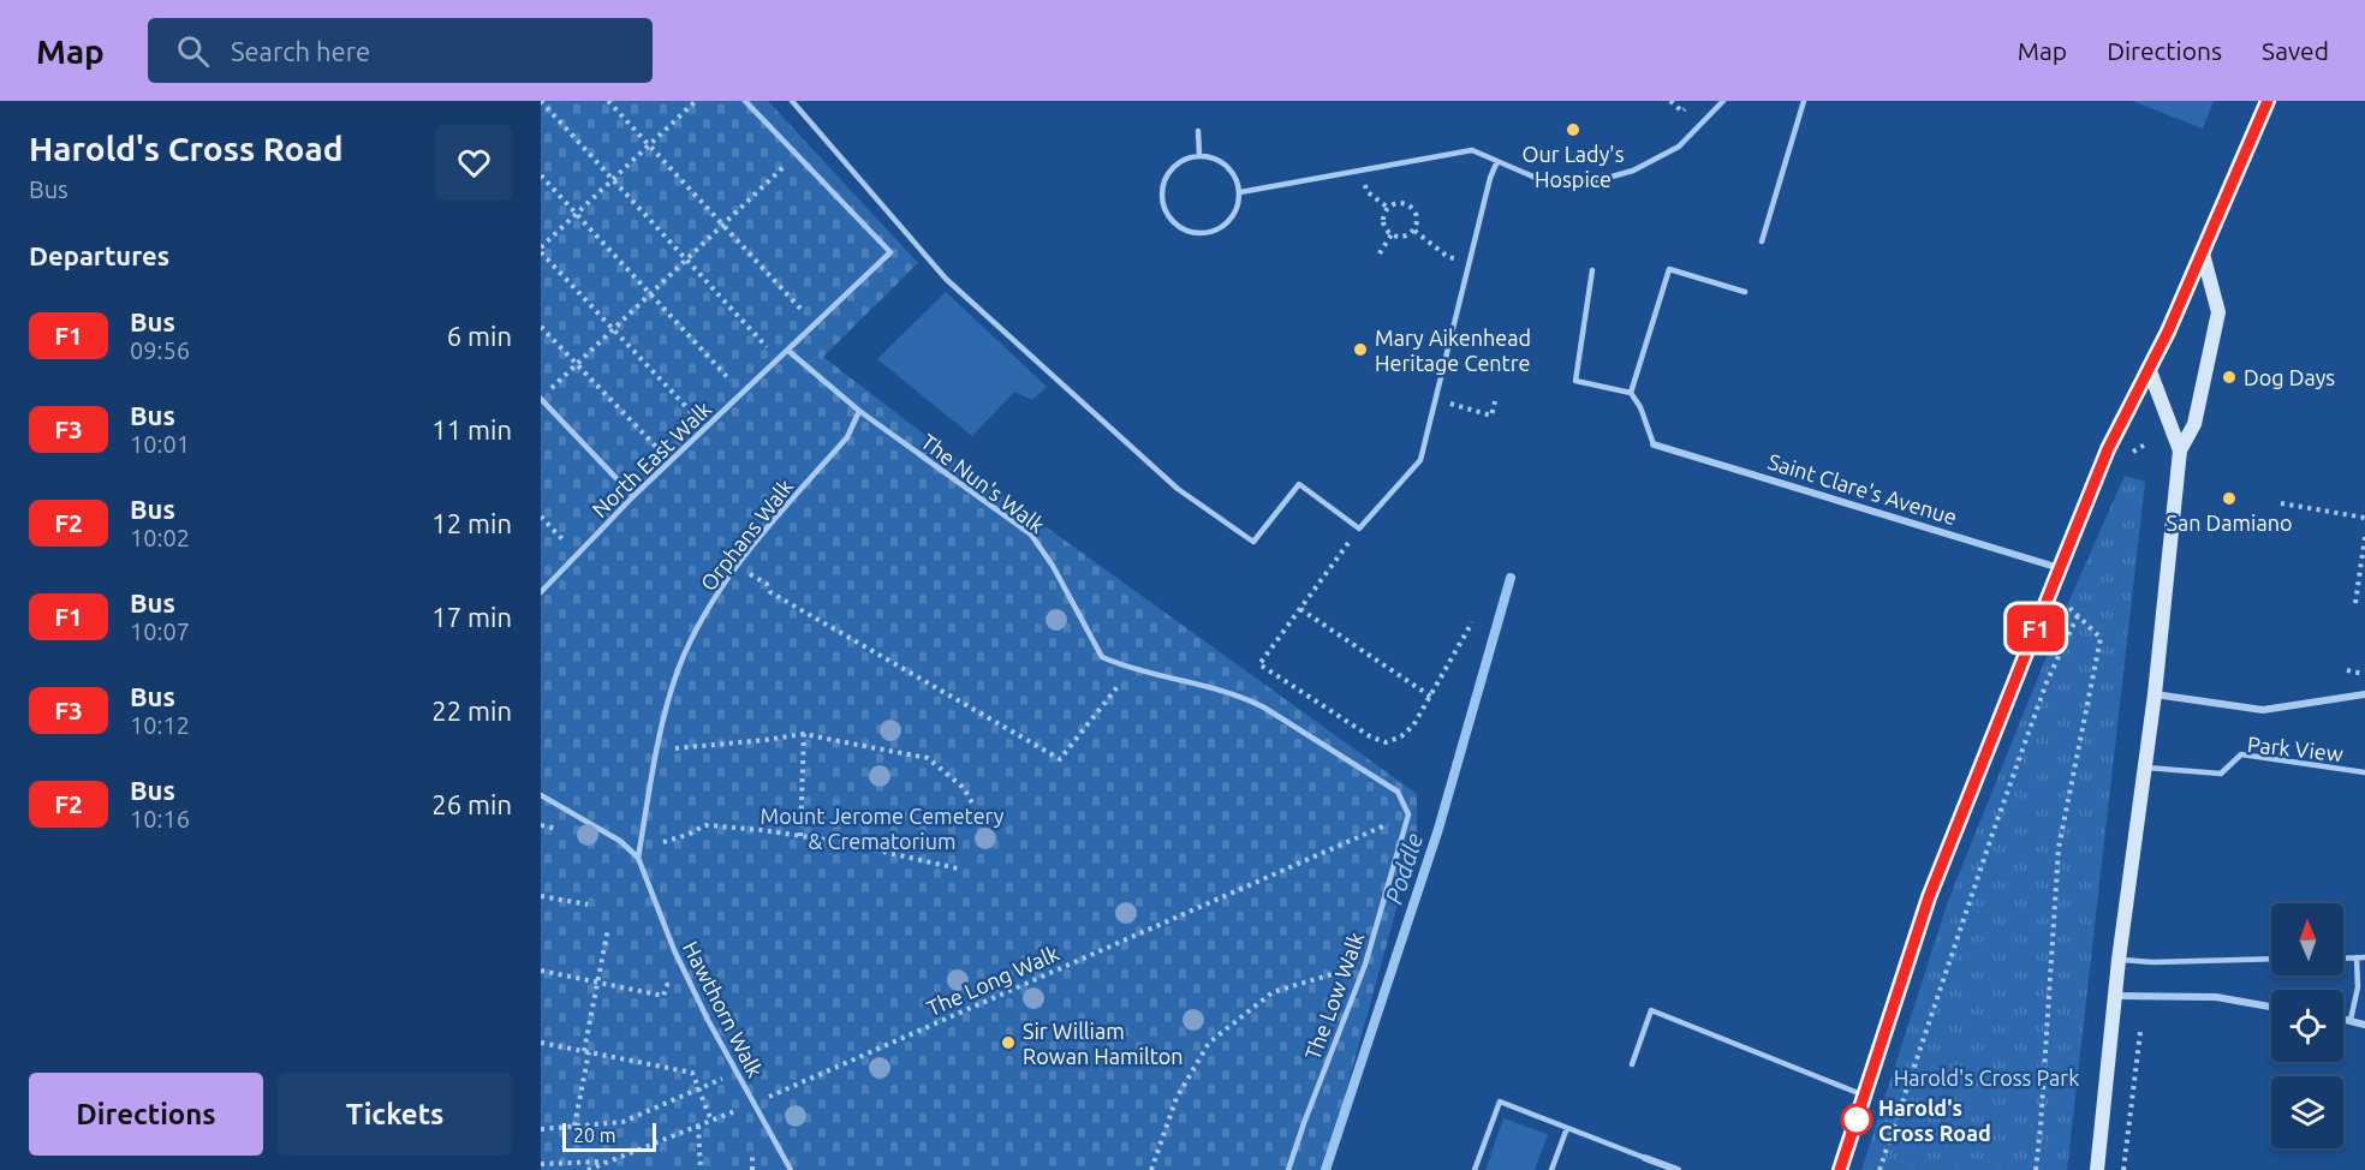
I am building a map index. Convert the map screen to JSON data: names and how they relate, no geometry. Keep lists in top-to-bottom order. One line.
{"streets":{"street":["Saint Clare's Avenue"],"lane":["North East Walk","The Nun's Walk","Orphans Walk","Park View","The Low Walk","Hawthorn Walk"],"path":["The Long Walk"]},"crossings":[["North East Walk","The Nun's Walk"],["The Nun's Walk","Orphans Walk"],["The Nun's Walk","The Long Walk"],["The Nun's Walk","The Low Walk"],["Orphans Walk","Hawthorn Walk"],["The Long Walk","The Low Walk"],["The Long Walk","Hawthorn Walk"]],"water":["Poddle"],"parks":["Mount Jerome Cemetery & Crematorium","Harold's Cross Park"],"places":["Our Lady's Hospice","Mary Aikenhead Heritage Centre","Dog Days","San Damiano","Sir William Rowan Hamilton","Harold's Cross Road"],"lines":["bus line F1"],"scale_bar":"20 m","north":"top","page":{"header":"Map","search":"Search here","nav":["Map","Directions","Saved"],"heading":[["Harold's Cross Road","Bus"],"Departures"],"on_map":"F1","list":[{"mark":"F1","name":"Bus","note":"09:56","value":"6 min"},{"mark":"F3","name":"Bus","note":"10:01","value":"11 min"},{"mark":"F2","name":"Bus","note":"10:02","value":"12 min"},{"mark":"F1","name":"Bus","note":"10:07","value":"17 min"},{"mark":"F3","name":"Bus","note":"10:12","value":"22 min"},{"mark":"F2","name":"Bus","note":"10:16","value":"26 min"}],"buttons":["Directions","Tickets"],"scale":"20 m"}}
